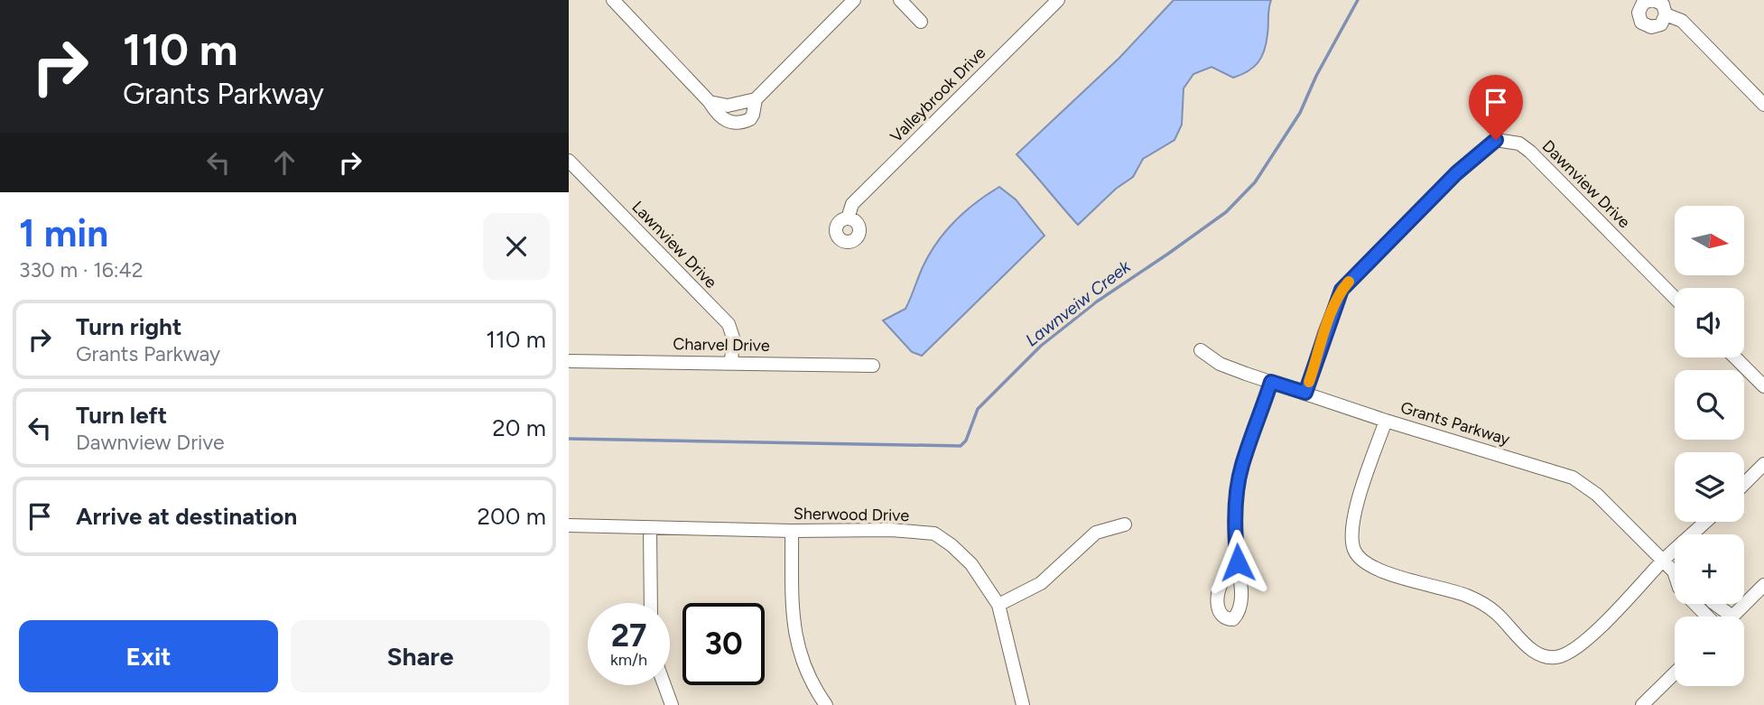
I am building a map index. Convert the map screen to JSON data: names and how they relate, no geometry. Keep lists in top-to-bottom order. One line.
{"streets":{"street":["Valleybrook Drive","Dawnview Drive","Lawnview Drive","Charvel Drive","Grants Parkway","Sherwood Drive"]},"crossings":[["Dawnview Drive","Grants Parkway"],["Lawnview Drive","Charvel Drive"]],"water":["Lawnveiw Creek"],"north":"right","page":{"turn":["110 m","Grants Parkway"],"heading":["1 min","330 m · 16:42"],"map_buttons":["+","−"],"list":[{"name":"Turn right","note":"Grants Parkway","value":"110 m"},{"name":"Turn left","note":"Dawnview Drive","value":"20 m"},{"name":"Arrive at destination","value":"200 m"}],"speed":"27 km/h","limit":"30","buttons":["Exit","Share"]}}
